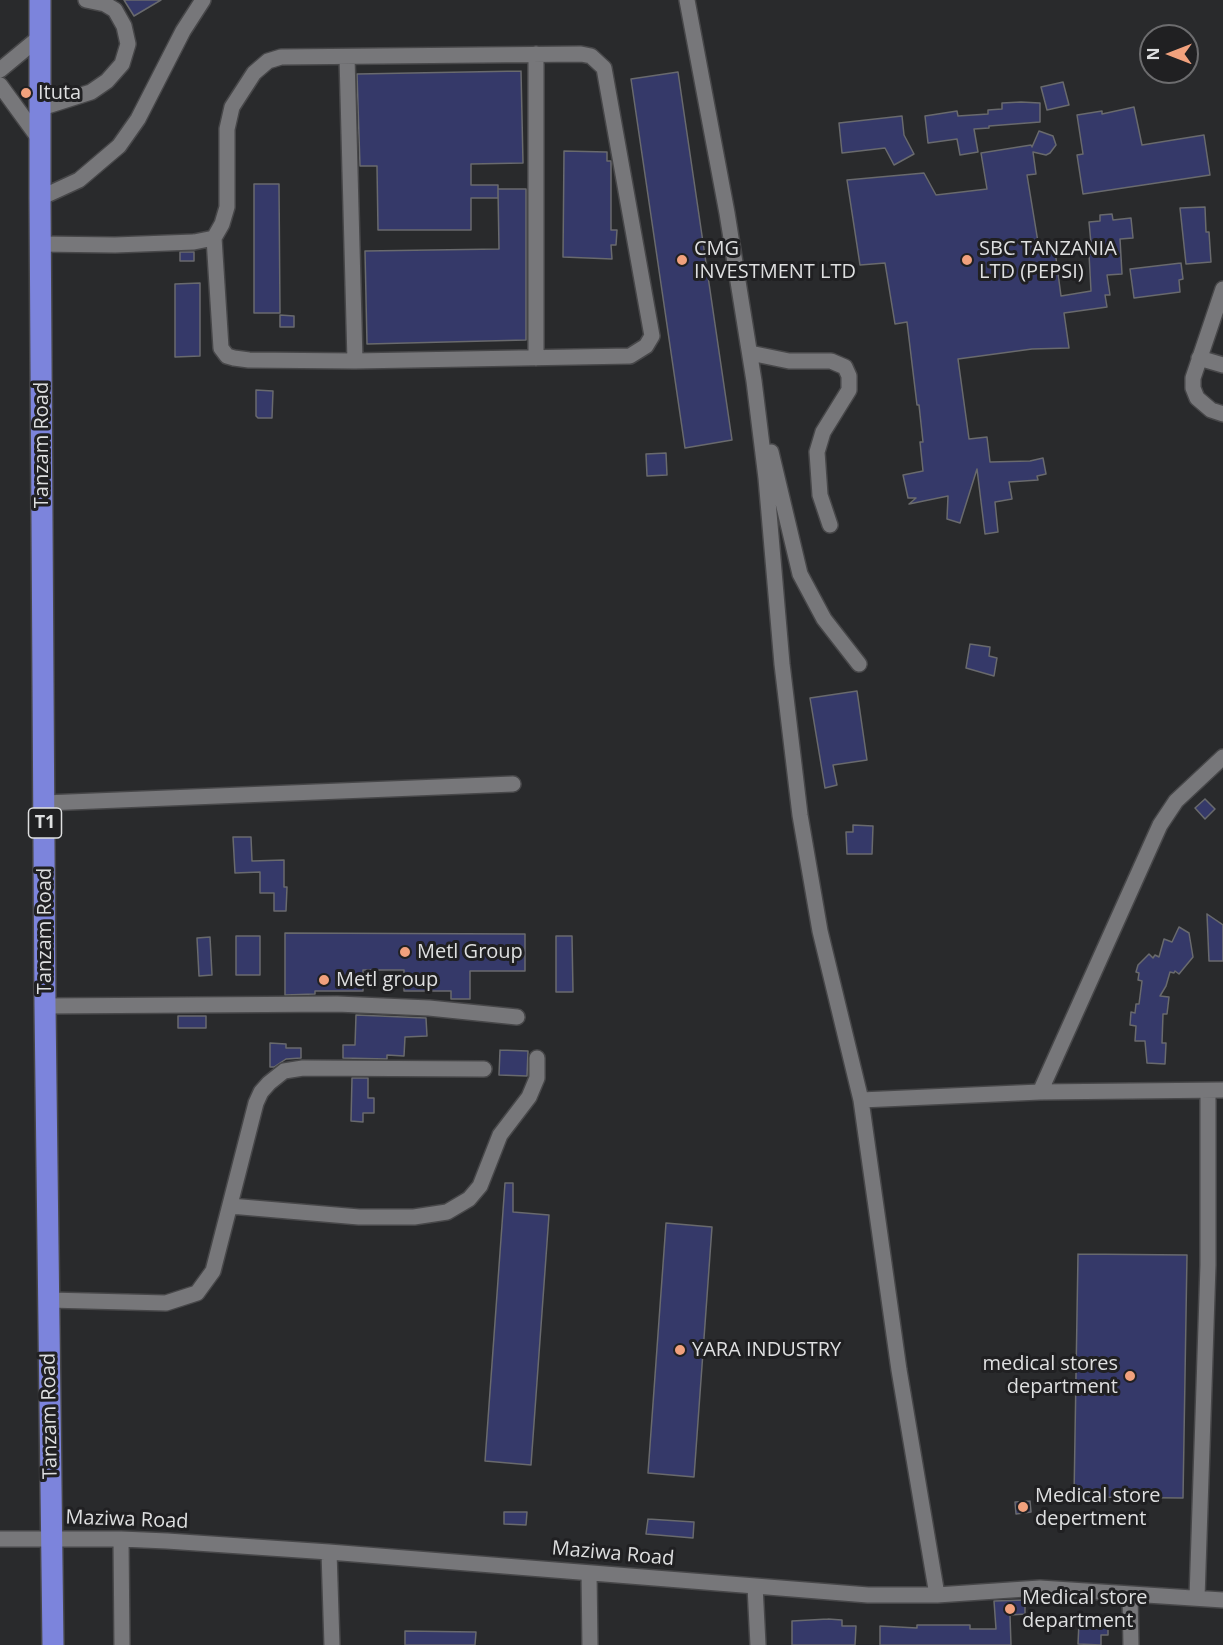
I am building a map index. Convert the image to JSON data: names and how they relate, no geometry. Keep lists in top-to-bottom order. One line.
{"streets":{"highway":["Tanzam Road","T1"],"street":["Maziwa Road"]},"crossings":[["Tanzam Road","Maziwa Road"]],"places":["Ituta","CMG INVESTMENT LTD","SBC TANZANIA LTD (PEPSI)","Metl Group","Metl group","YARA INDUSTRY","medical stores department","Medical store depertment","Medical store department"],"north":"left"}
